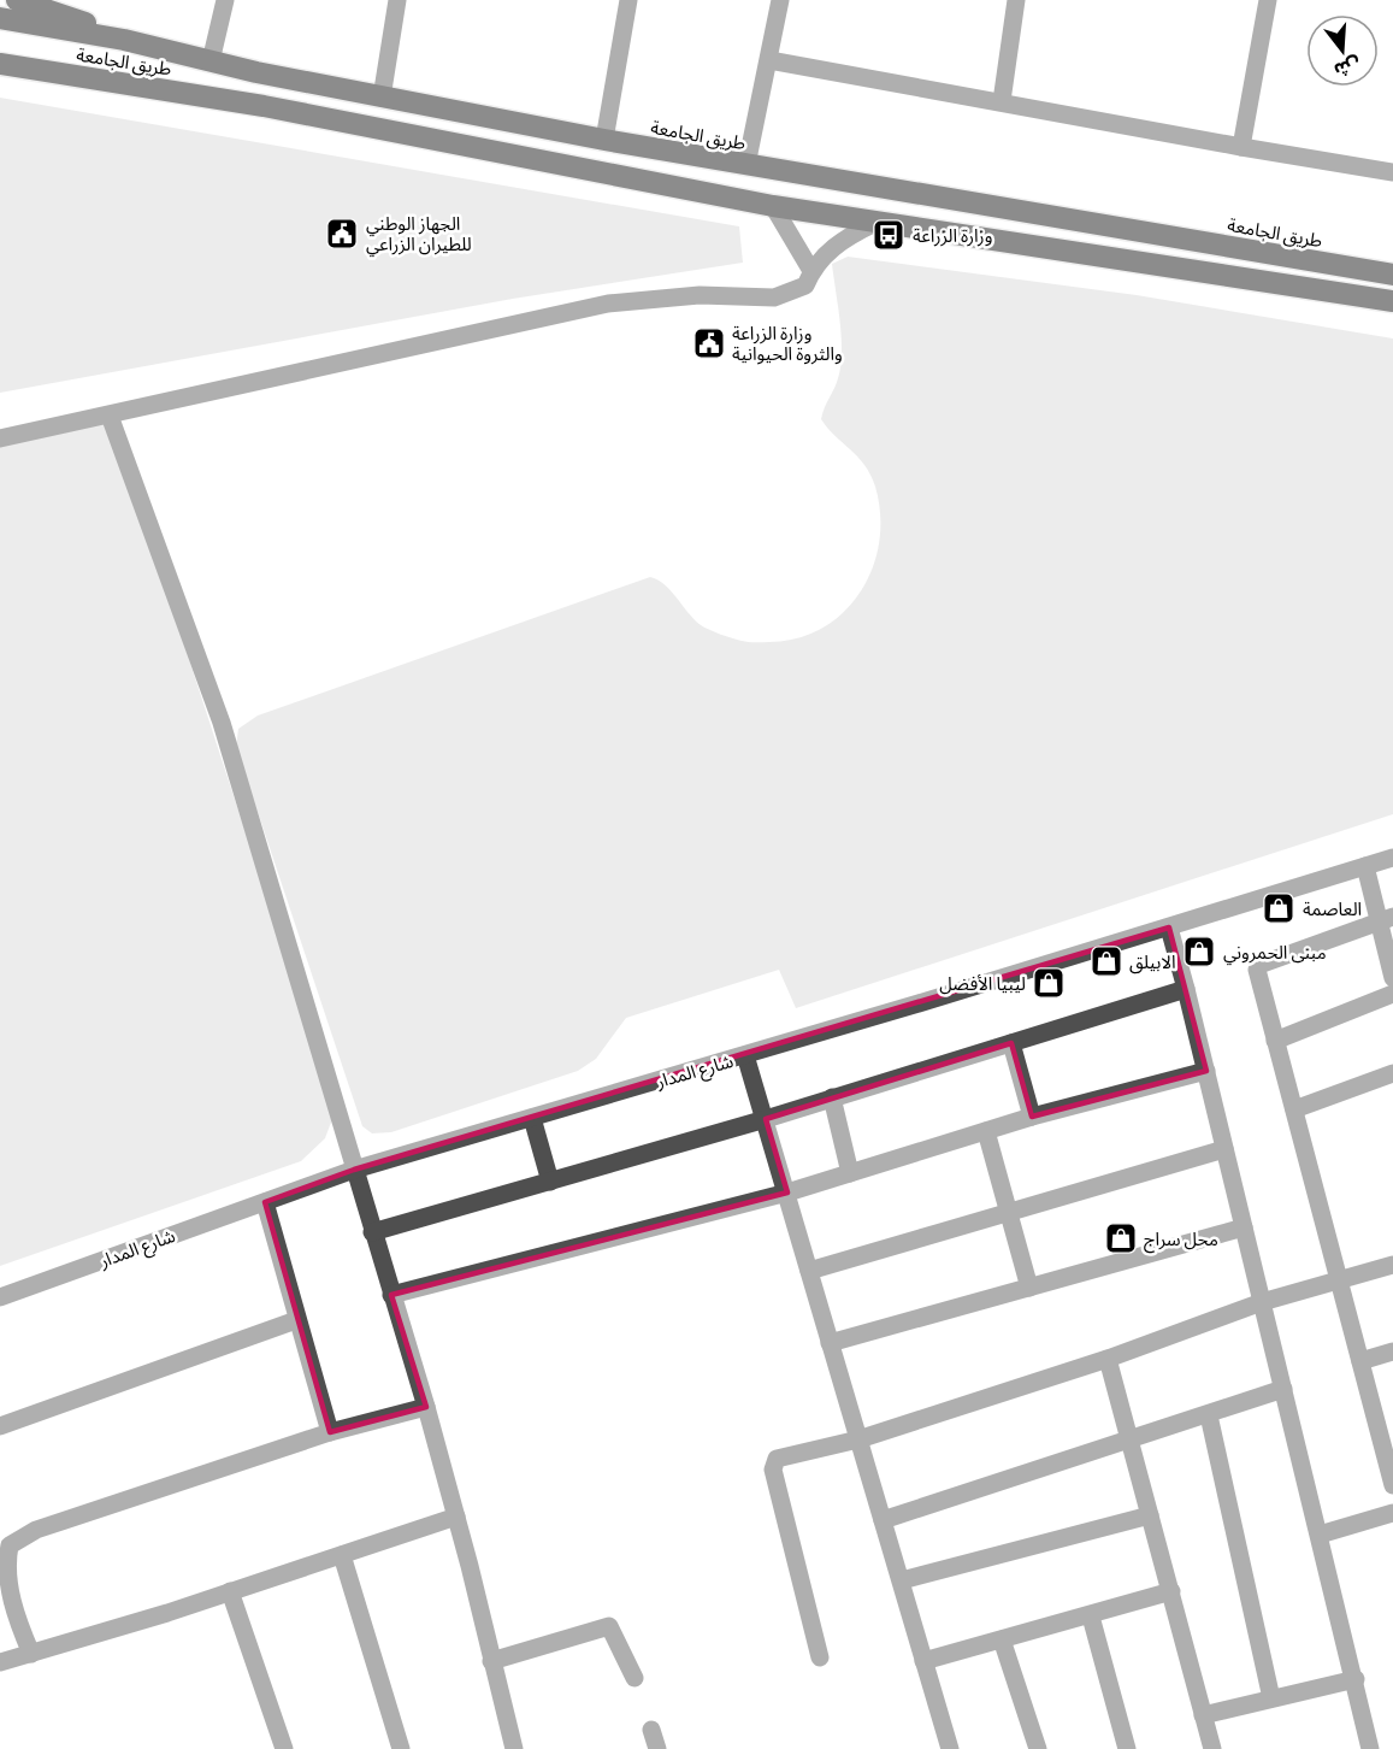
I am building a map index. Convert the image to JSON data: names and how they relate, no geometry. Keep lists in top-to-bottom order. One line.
{"streets":{"highway":["طريق الجامعة"],"street":["شارع المدار"]},"places":{"public building":["الجهاز الوطني للطيران الزراعي","وزارة الزراعة والثروة الحيوانية"],"bus stop":["وزارة الزراعة"],"shop":["العاصمة","مبنى الحمروني","الابيلق","ليبيا الأفضل","محل سراج"]},"north":"bottom"}
